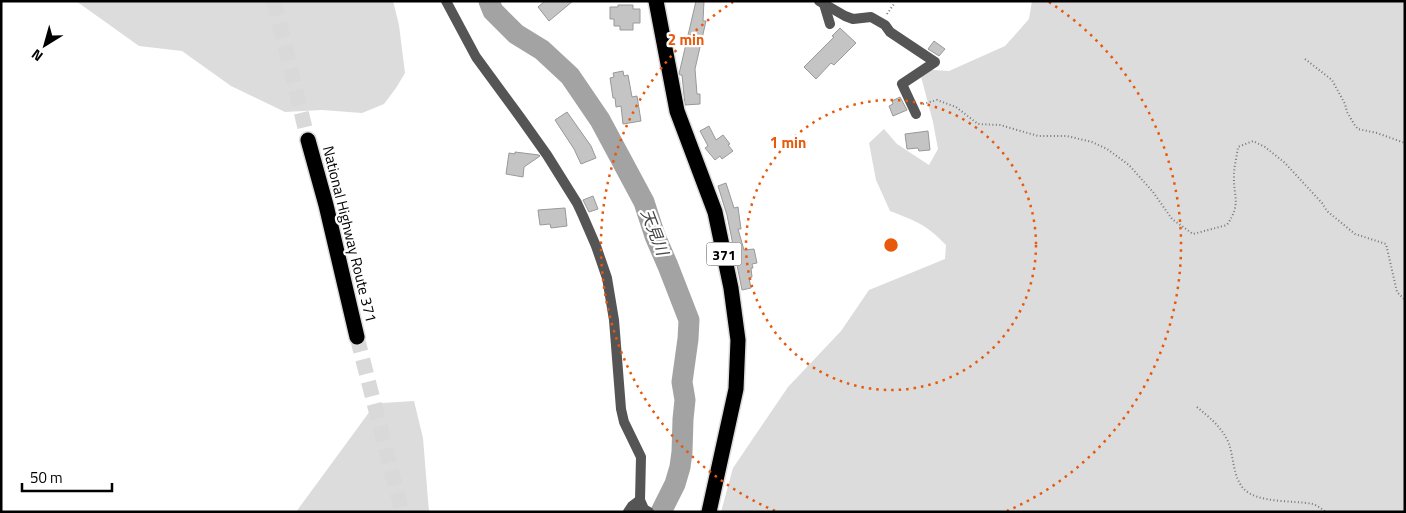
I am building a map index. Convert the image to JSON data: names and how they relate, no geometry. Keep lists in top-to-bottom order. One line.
{"streets":{"highway":["National Highway Route 371","371"]},"water":["天見川"],"scale_bar":"50 m","north":"bottom left","rings":["2 min","1 min"]}
